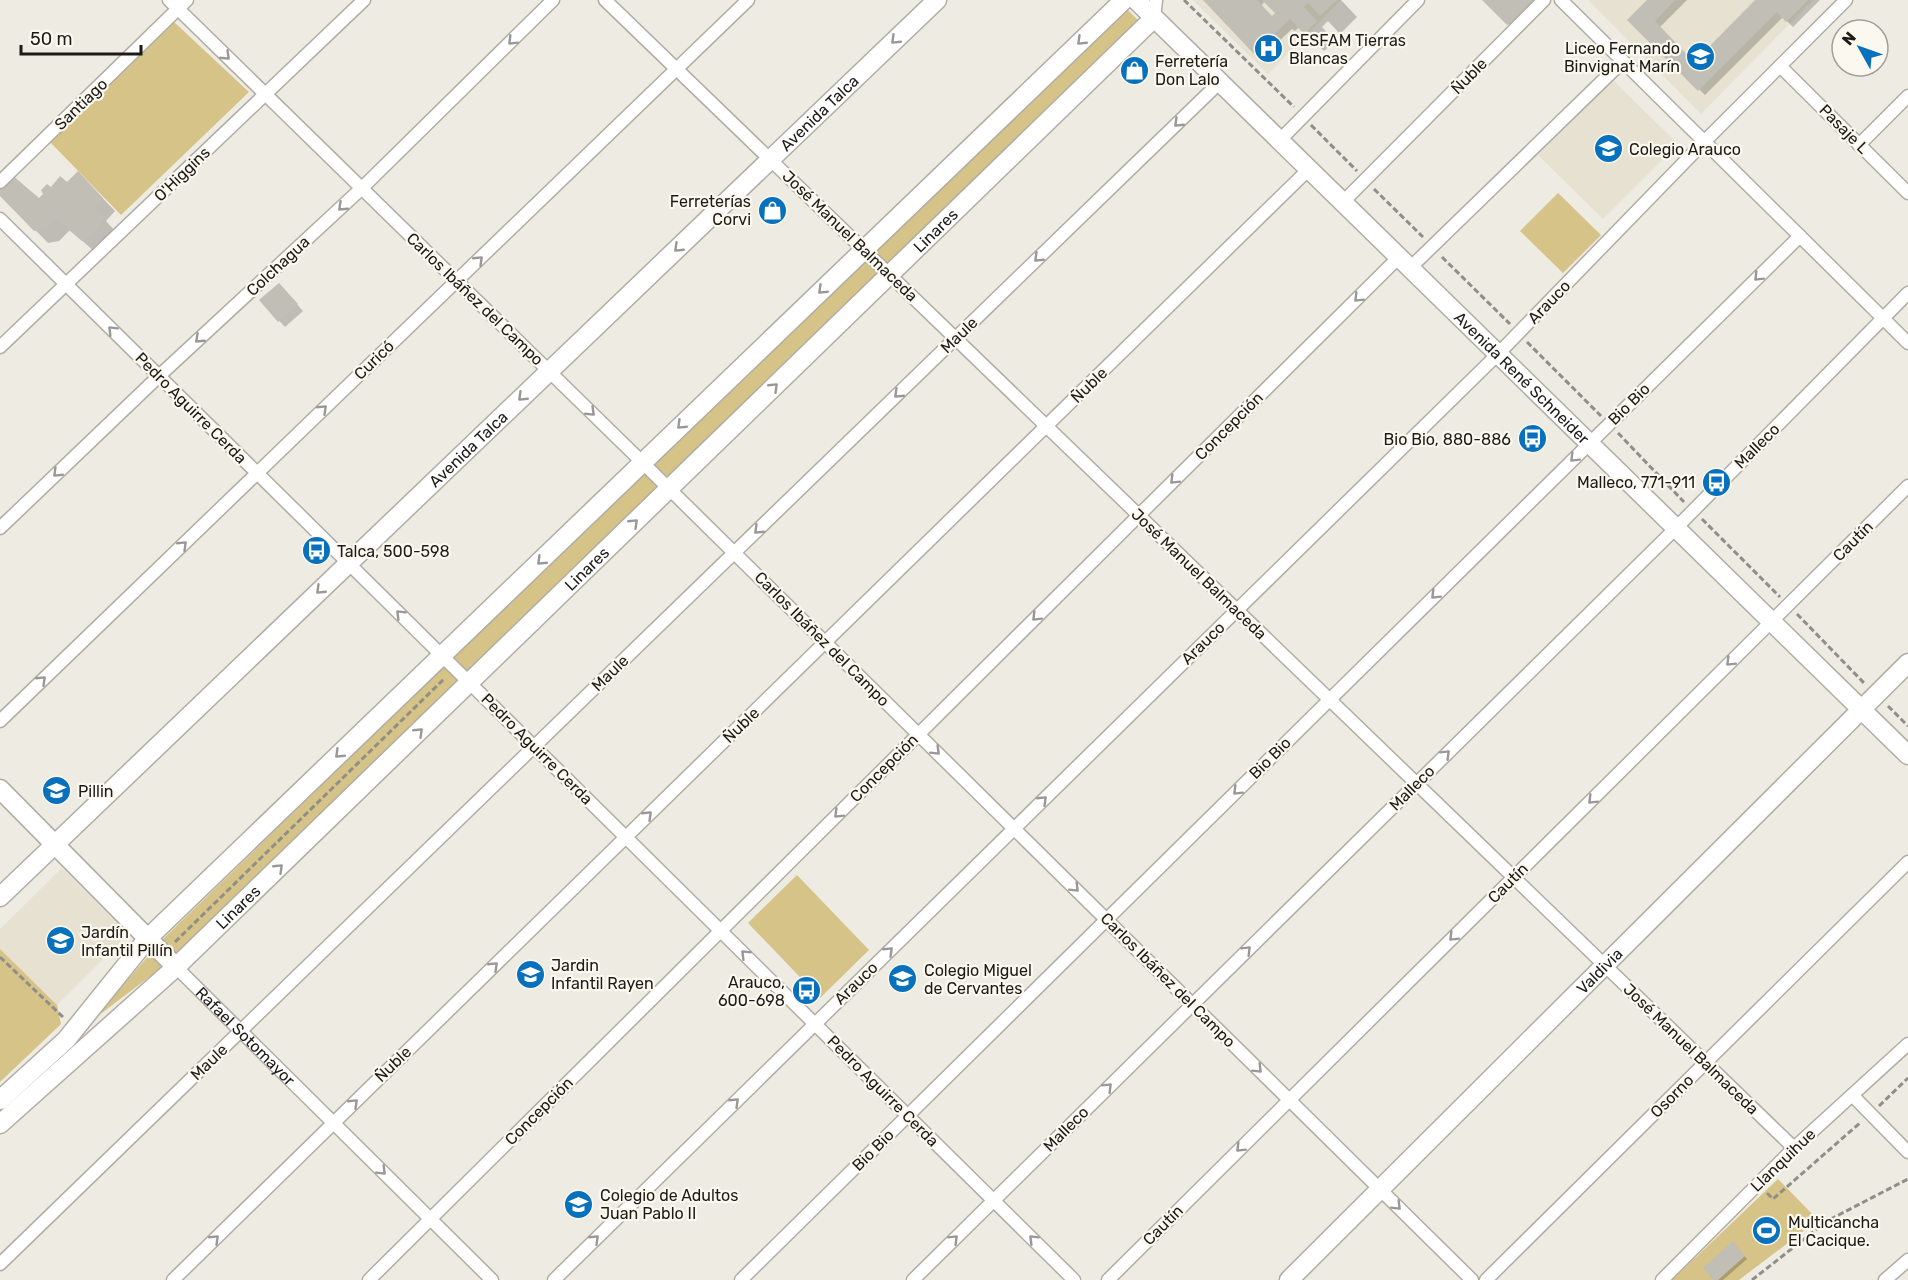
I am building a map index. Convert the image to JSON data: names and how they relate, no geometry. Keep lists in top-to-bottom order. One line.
{"streets":{"main road":["Avenida Talca","Linares","Avenida René Schneider","Valdivia","Rafael Sotomayor"],"street":["Ñuble","Santiago","Pasaje L","O'Higgins","José Manuel Balmaceda","Colchagua","Carlos Ibáñez del Campo","Arauco","Maule","Curicó","Bio Bio","Pedro Aguirre Cerda","Concepción","Malleco","Cautín","Osorno","Llanquihue"]},"crossings":[["Ñuble","José Manuel Balmaceda"],["Ñuble","Carlos Ibáñez del Campo"],["Ñuble","Avenida René Schneider"],["Ñuble","Pedro Aguirre Cerda"],["Ñuble","Rafael Sotomayor"],["Santiago","Carlos Ibáñez del Campo"],["Avenida Talca","José Manuel Balmaceda"],["Avenida Talca","Carlos Ibáñez del Campo"],["Avenida Talca","Pedro Aguirre Cerda"],["Avenida Talca","Rafael Sotomayor"],["Pasaje L","Arauco"],["O'Higgins","Carlos Ibáñez del Campo"],["O'Higgins","Pedro Aguirre Cerda"],["Linares","José Manuel Balmaceda"],["Linares","Carlos Ibáñez del Campo"],["Linares","Avenida René Schneider"],["Linares","Pedro Aguirre Cerda"],["Linares","Rafael Sotomayor"],["José Manuel Balmaceda","Arauco"],["José Manuel Balmaceda","Maule"],["José Manuel Balmaceda","Curicó"],["José Manuel Balmaceda","Bio Bio"],["José Manuel Balmaceda","Concepción"],["José Manuel Balmaceda","Malleco"],["José Manuel Balmaceda","Cautín"],["José Manuel Balmaceda","Valdivia"],["José Manuel Balmaceda","Osorno"],["José Manuel Balmaceda","Llanquihue"],["Colchagua","Carlos Ibáñez del Campo"],["Colchagua","Pedro Aguirre Cerda"],["Carlos Ibáñez del Campo","Arauco"],["Carlos Ibáñez del Campo","Maule"],["Carlos Ibáñez del Campo","Curicó"],["Carlos Ibáñez del Campo","Bio Bio"],["Carlos Ibáñez del Campo","Concepción"],["Carlos Ibáñez del Campo","Malleco"],["Carlos Ibáñez del Campo","Cautín"],["Carlos Ibáñez del Campo","Valdivia"],["Arauco","Avenida René Schneider"],["Arauco","Pedro Aguirre Cerda"],["Maule","Avenida René Schneider"],["Maule","Pedro Aguirre Cerda"],["Maule","Rafael Sotomayor"],["Curicó","Pedro Aguirre Cerda"],["Avenida René Schneider","Bio Bio"],["Avenida René Schneider","Concepción"],["Avenida René Schneider","Malleco"],["Avenida René Schneider","Cautín"],["Avenida René Schneider","Valdivia"],["Bio Bio","Pedro Aguirre Cerda"],["Pedro Aguirre Cerda","Concepción"],["Pedro Aguirre Cerda","Malleco"],["Concepción","Rafael Sotomayor"]],"one_way":["Ñuble","Colchagua","Carlos Ibáñez del Campo","Arauco","Maule","Curicó","Bio Bio","Concepción","Malleco","Cautín"],"places":{"hospital":["CESFAM Tierras Blancas"],"school or university":["Liceo Fernando Binvignat Marín","Colegio Arauco","Pillin","Jardín Infantil Pillín","Jardin Infantil Rayen","Colegio Miguel de Cervantes","Colegio de Adultos Juan Pablo II"],"shop":["Ferretería Don Lalo","Ferreterías Corvi"],"bus stop":["Bio Bio, 880-886","Malleco, 771-911","Talca, 500-598","Arauco, 600-698"],"sports":["Multicancha El Cacique."]},"scale_bar":"50 m","north":"top left"}
